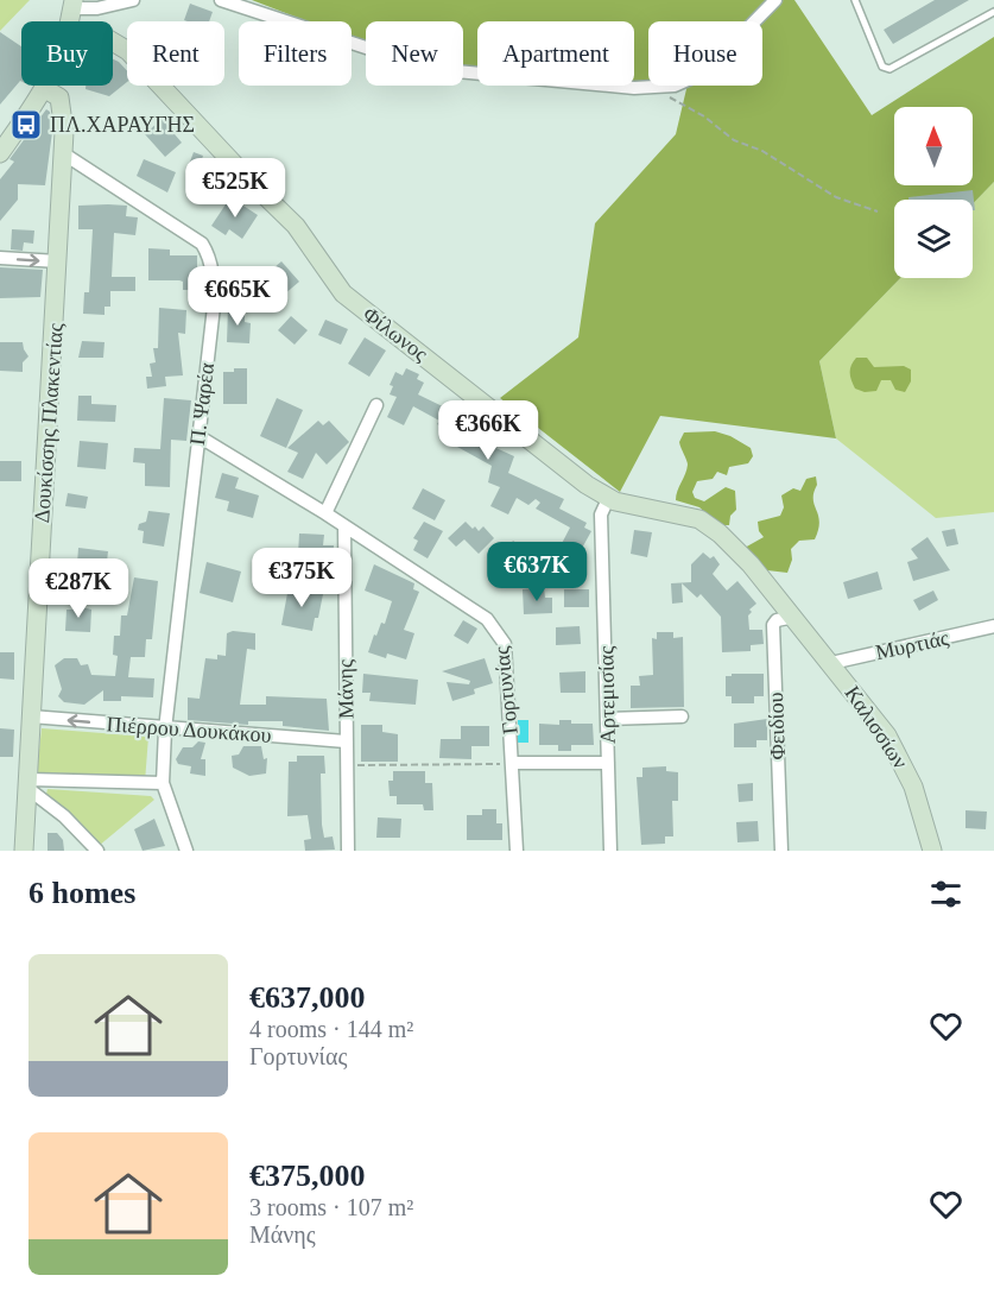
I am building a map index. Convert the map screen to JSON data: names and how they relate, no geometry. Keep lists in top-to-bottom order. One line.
{"streets":{"main road":["Φίλωνος","Δουκίσσης Πλακεντίας","Καλισσίων"],"street":["Π. Ψαρέα","Μυρτιάς","Μάνης","Γορτυνίας","Αρτεμισίας","Φειδίου","Πιέρρου Δουκάκου"]},"crossings":[["Φίλωνος","Αρτεμισίας"],["Φίλωνος","Φειδίου"],["Φίλωνος","Καλισσίων"],["Π. Ψαρέα","Δουκίσσης Πλακεντίας"],["Π. Ψαρέα","Γορτυνίας"],["Π. Ψαρέα","Πιέρρου Δουκάκου"],["Δουκίσσης Πλακεντίας","Πιέρρου Δουκάκου"],["Μυρτιάς","Καλισσίων"],["Μάνης","Γορτυνίας"],["Μάνης","Πιέρρου Δουκάκου"],["Φειδίου","Καλισσίων"]],"places":{"bus stop":["ΠΛ.ΧΑΡΑΥΓΗΣ"]},"north":"top","page":{"chip":["Buy","Rent","Filters","New","Apartment","House"],"price":["€525K","€665K","€366K","€637K","€375K","€287K"],"heading":"6 homes","list":[{"name":"€637,000","note":"4 rooms · 144 m² · Γορτυνίας"},{"name":"€375,000","note":"3 rooms · 107 m² · Μάνης"}]}}
